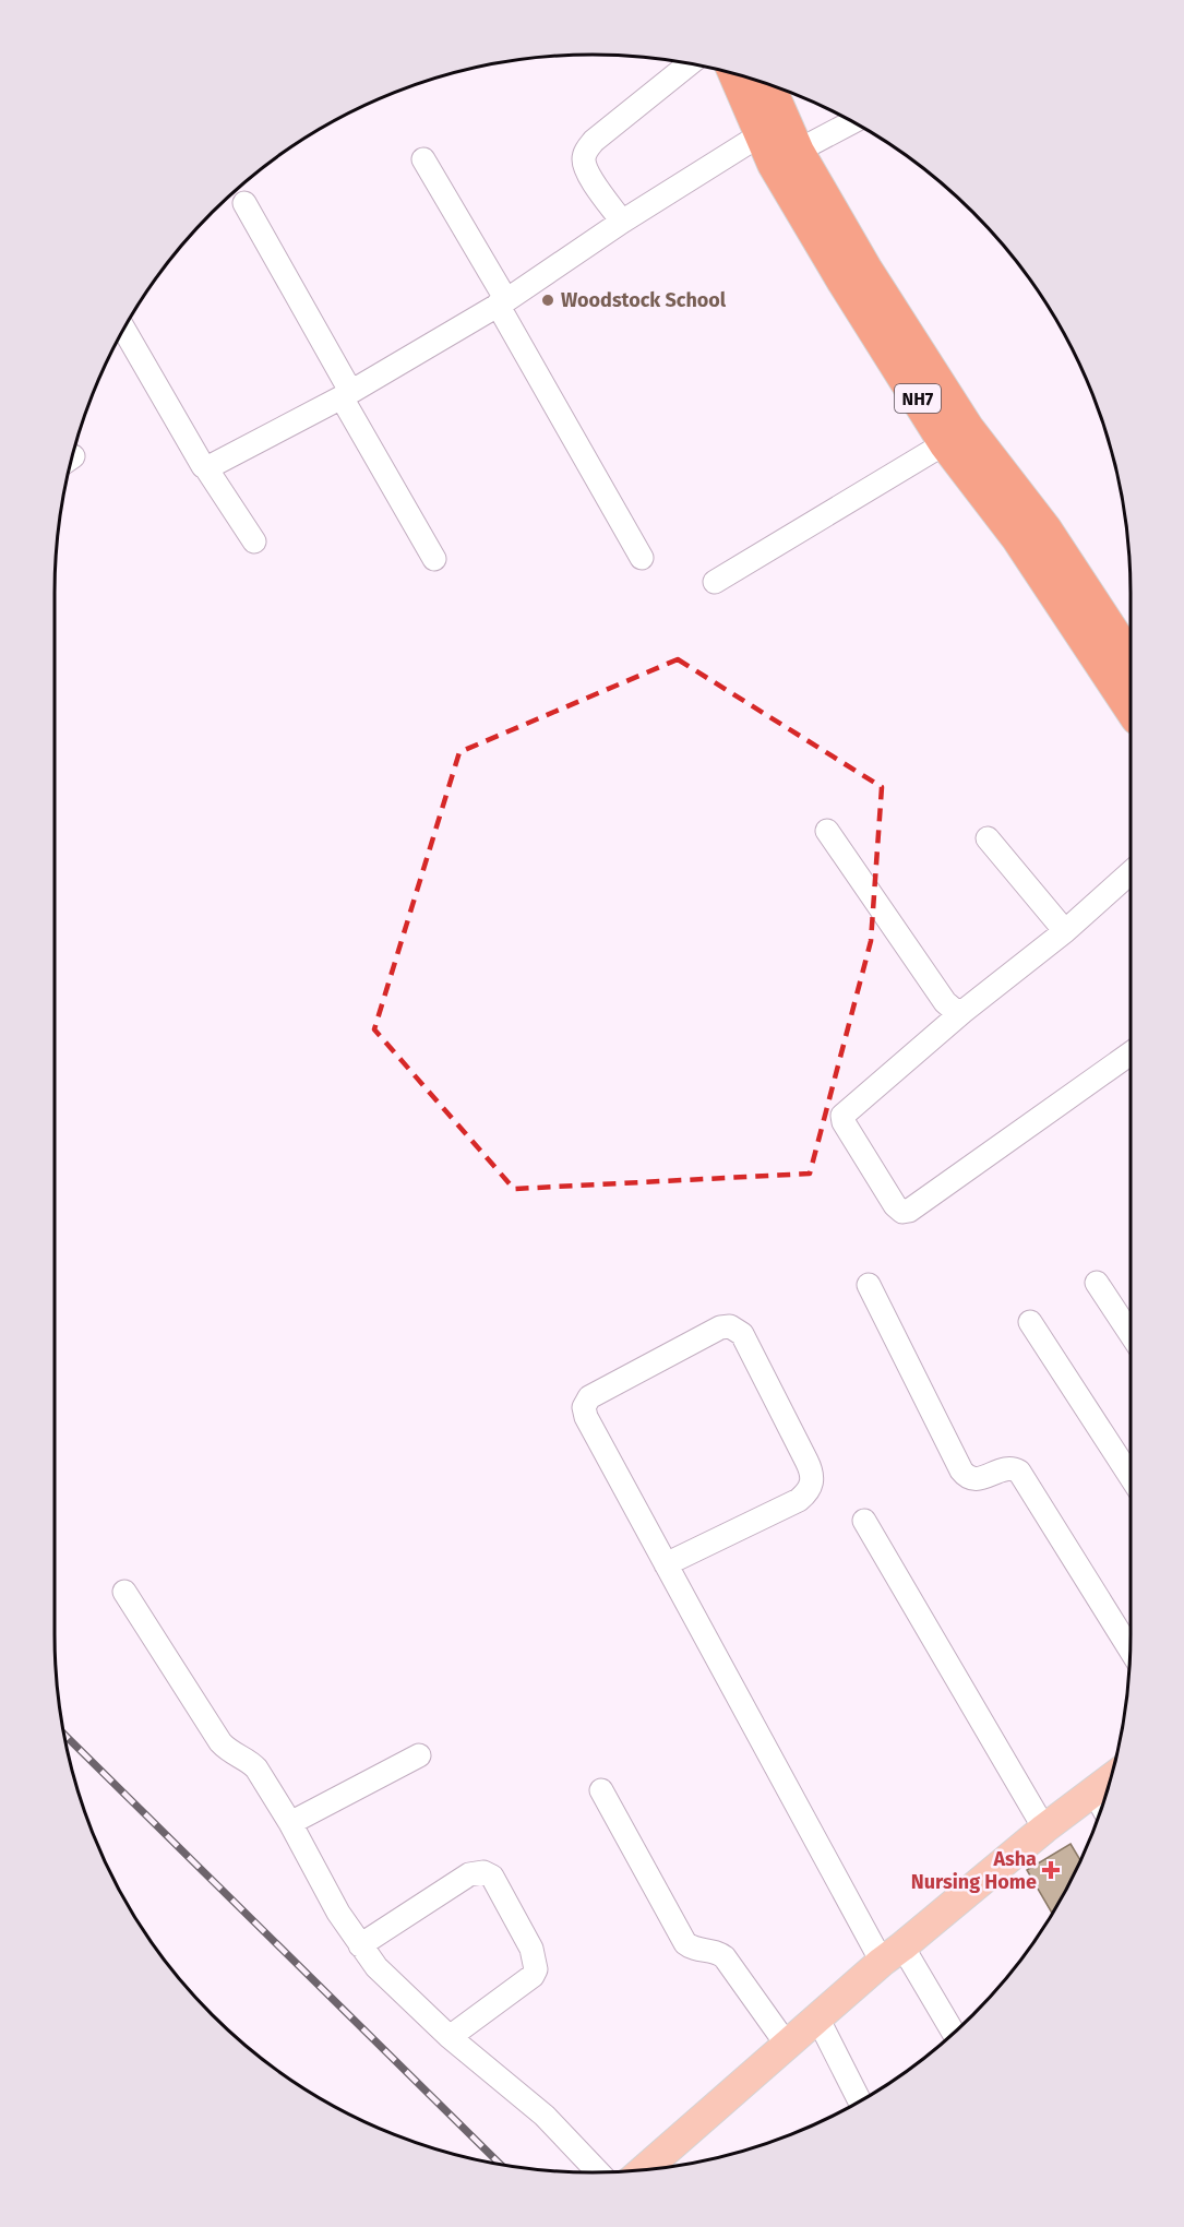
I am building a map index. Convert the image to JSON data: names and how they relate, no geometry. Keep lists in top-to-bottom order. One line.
{"streets":{"highway":["NH7"]},"places":{"other":["Woodstock School"],"health":["Asha Nursing Home"]}}
